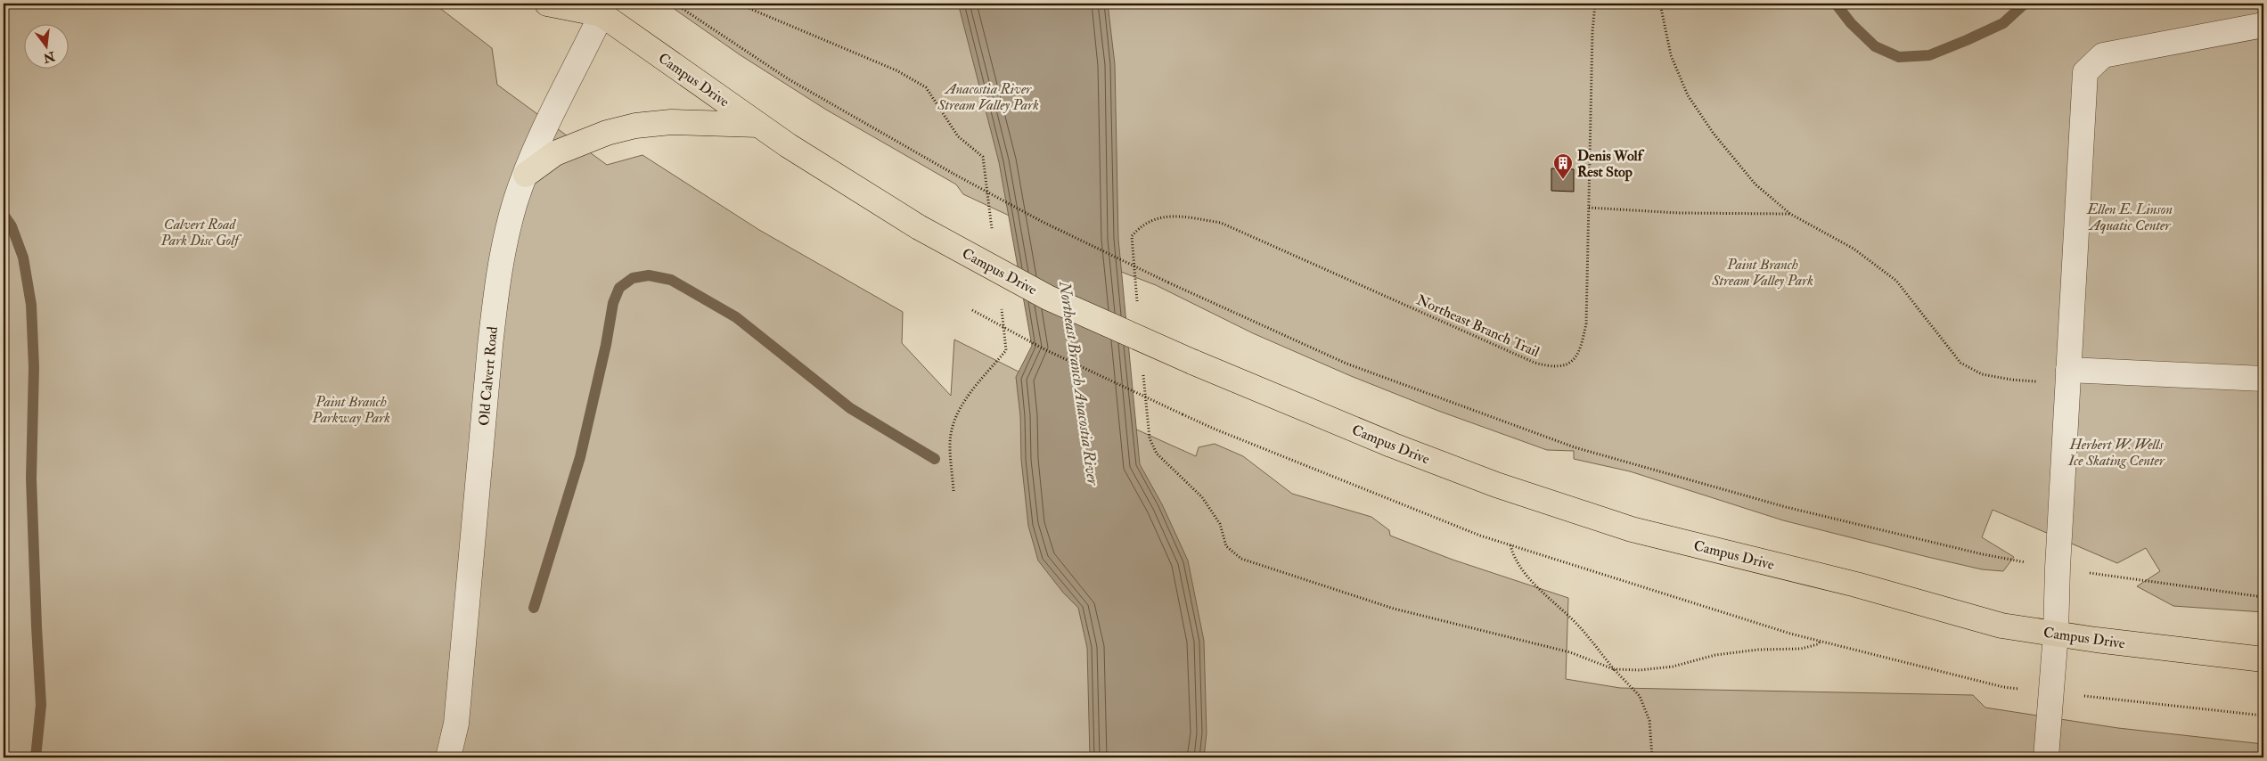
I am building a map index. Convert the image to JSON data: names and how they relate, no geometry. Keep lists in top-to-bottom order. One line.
{"streets":{"main road":["Campus Drive"],"street":["Old Calvert Road"],"path":["Northeast Branch Trail"]},"crossings":[["Campus Drive","Old Calvert Road"]],"water":["Northeast Branch Anacostia River"],"parks":["Anacostia River Stream Valley Park","Ellen E. Linson Aquatic Center","Calvert Road Park Disc Golf","Paint Branch Stream Valley Park","Paint Branch Parkway Park","Herbert W. Wells Ice Skating Center"],"places":{"building":["Denis Wolf Rest Stop"]},"north":"bottom"}
